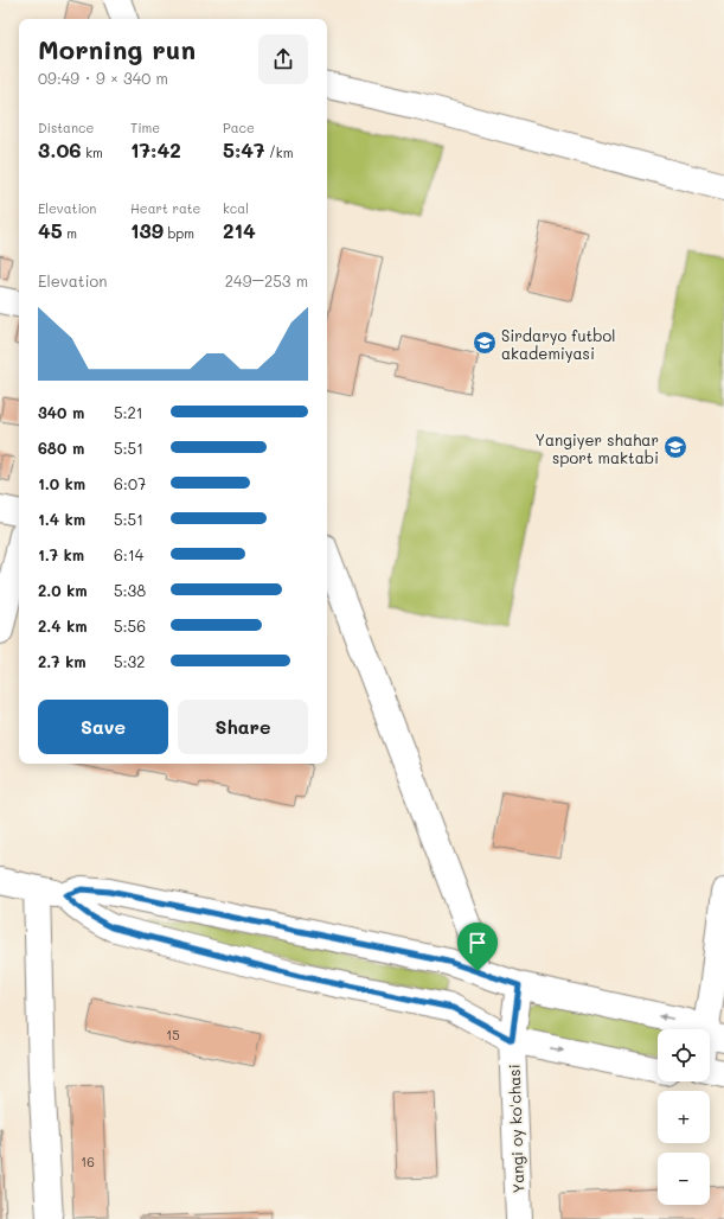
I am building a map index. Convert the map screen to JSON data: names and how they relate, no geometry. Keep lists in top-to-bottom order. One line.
{"streets":{"street":["Yangi oy ko'chasi"]},"places":{"school or university":["Sirdaryo futbol akademiyasi","Yangiyer shahar sport maktabi"]},"house_numbers":["15","16"],"page":{"heading":["Morning run","09:49 · 9 × 340 m"],"stats":[["Distance","3.06 km"],["Time","17:42"],["Pace","5:47 /km"],["Elevation","45 m"],["Heart rate","139 bpm"],["kcal","214"]],"chart":["Elevation","249–253 m"],"list":[{"name":"340 m","note":"5:21"},{"name":"680 m","note":"5:51"},{"name":"1.0 km","note":"6:07"},{"name":"1.4 km","note":"5:51"},{"name":"1.7 km","note":"6:14"},{"name":"2.0 km","note":"5:38"},{"name":"2.4 km","note":"5:56"},{"name":"2.7 km","note":"5:32"}],"buttons":["Save","Share"],"map_buttons":["+","−"]}}
